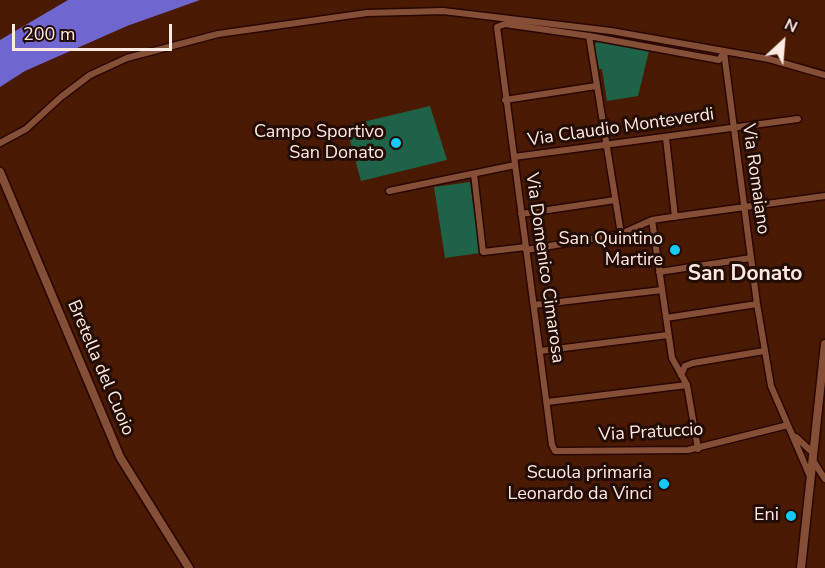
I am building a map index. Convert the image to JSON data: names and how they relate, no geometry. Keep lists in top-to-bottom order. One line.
{"streets":{"main road":["Bretella del Cuoio"],"street":["Via Claudio Monteverdi","Via Romaiano","Via Domenico Cimarosa","Via Pratuccio"]},"crossings":[["Via Claudio Monteverdi","Via Romaiano"],["Via Claudio Monteverdi","Via Domenico Cimarosa"],["Via Romaiano","Via Pratuccio"],["Via Domenico Cimarosa","Via Pratuccio"]],"districts":["San Donato"],"places":["Campo Sportivo San Donato","San Quintino Martire","Scuola primaria Leonardo da Vinci","Eni"],"scale_bar":"200 m","north":"top right"}
